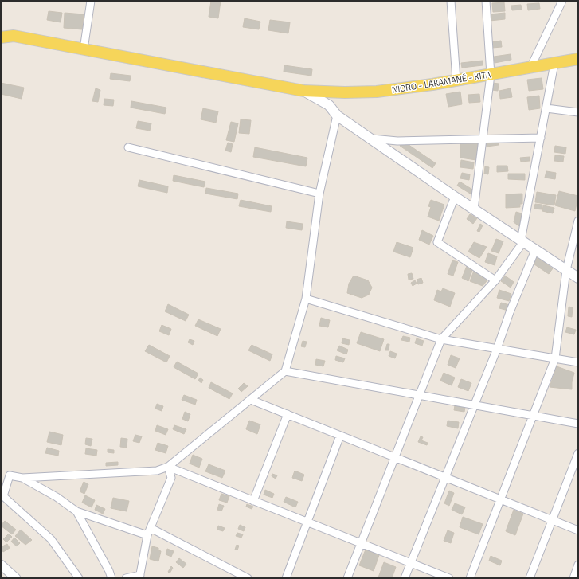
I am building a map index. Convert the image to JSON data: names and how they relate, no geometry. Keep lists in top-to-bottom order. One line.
{"streets":{"main road":["NIORO - LAKAMANÉ - KITA"]}}
